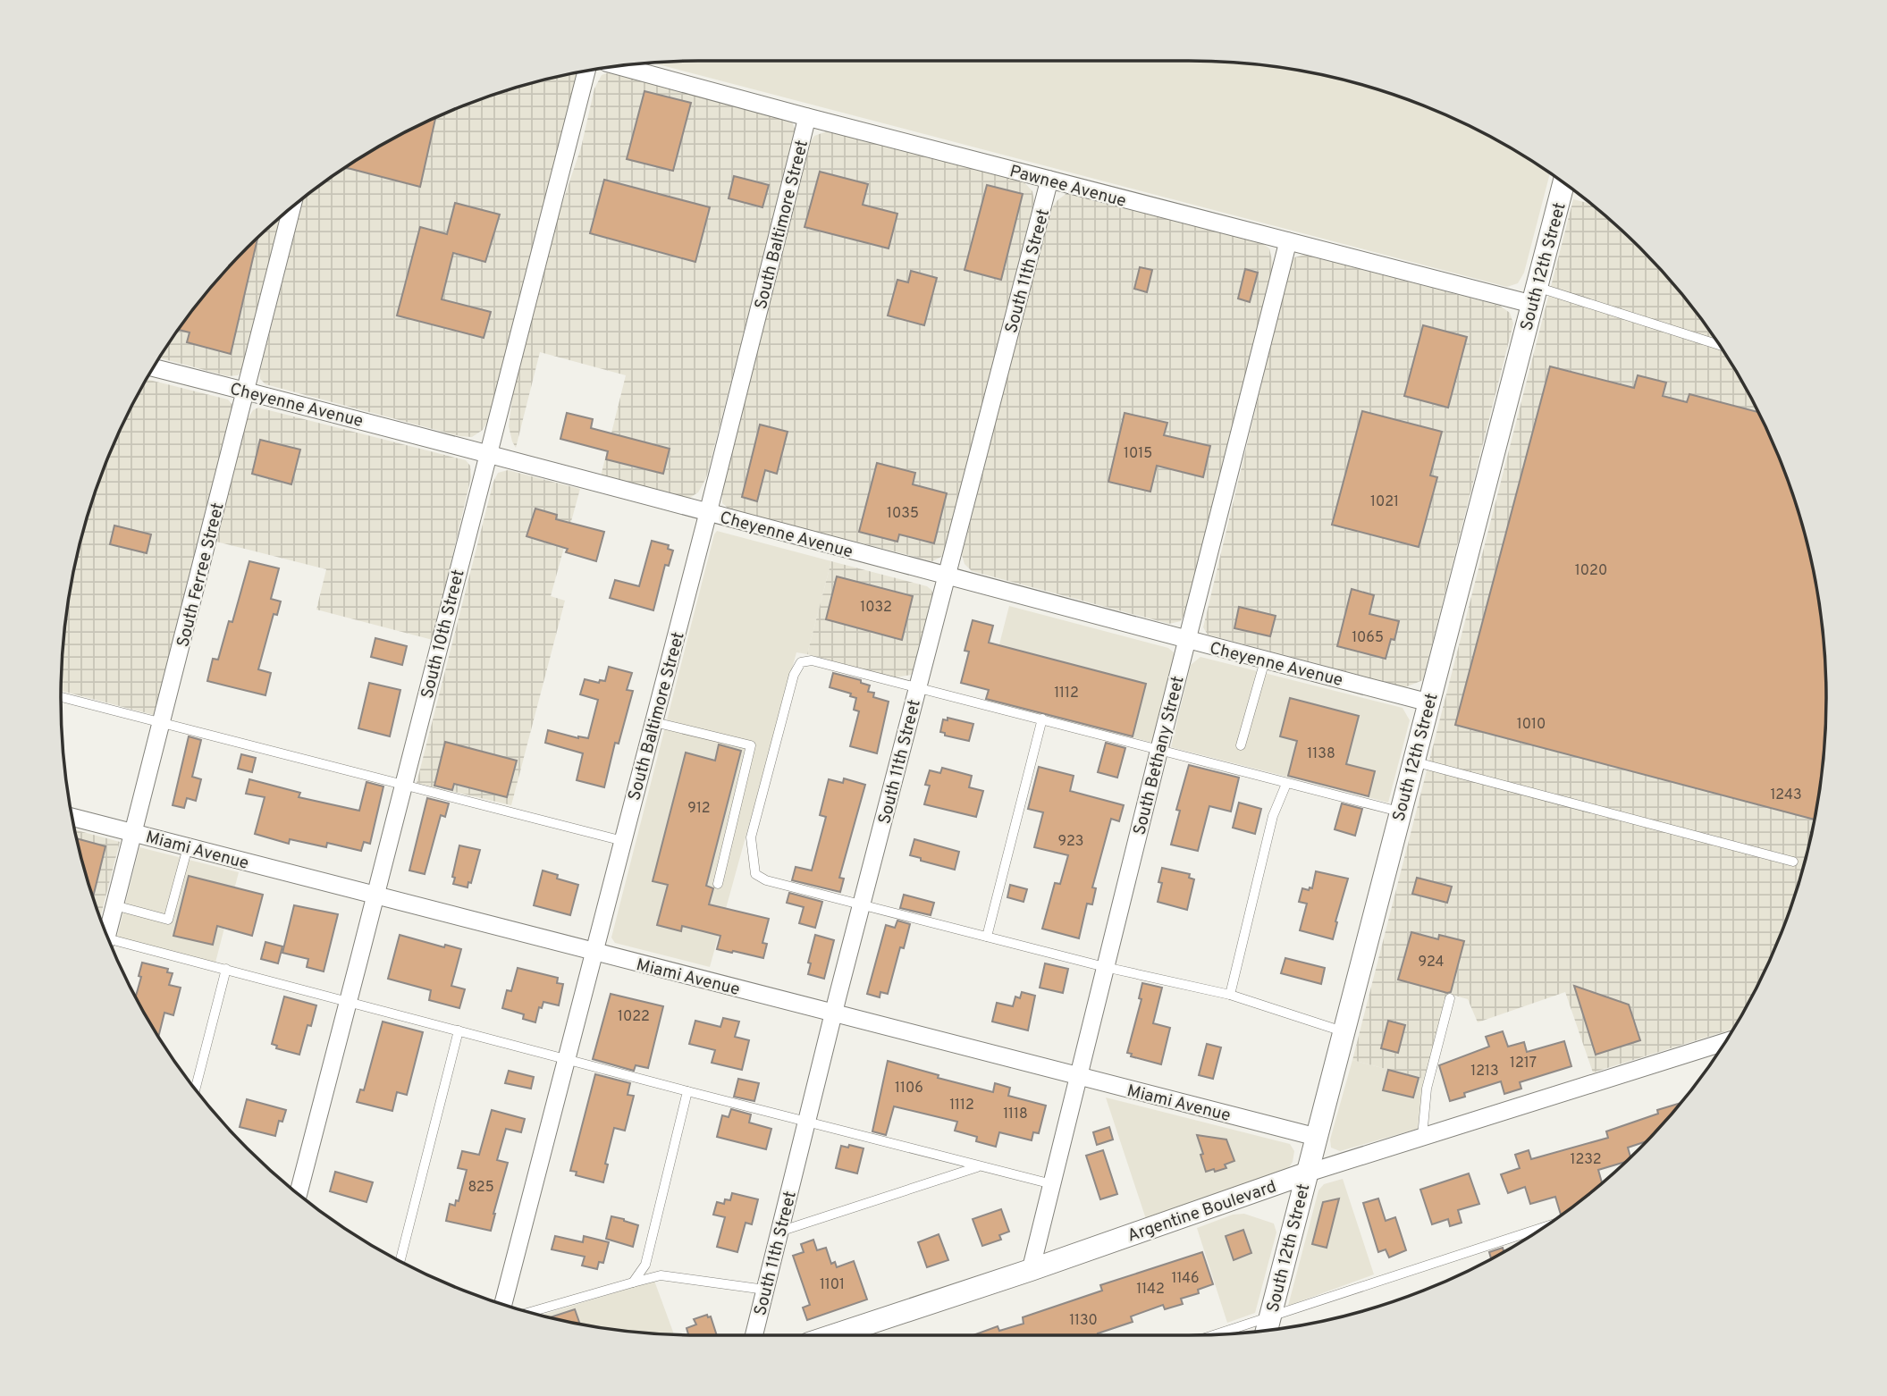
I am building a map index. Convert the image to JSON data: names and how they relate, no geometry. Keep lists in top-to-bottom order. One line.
{"streets":{"street":["Pawnee Avenue","South Baltimore Street","South 12th Street","South 11th Street","Cheyenne Avenue","South Ferree Street","South 10th Street","South Bethany Street","Miami Avenue","Argentine Boulevard"]},"crossings":[["Pawnee Avenue","South Baltimore Street"],["Pawnee Avenue","South 12th Street"],["Pawnee Avenue","South 11th Street"],["Pawnee Avenue","South Bethany Street"],["South Baltimore Street","Cheyenne Avenue"],["South Baltimore Street","Miami Avenue"],["South 12th Street","Cheyenne Avenue"],["South 12th Street","Miami Avenue"],["South 12th Street","Argentine Boulevard"],["South 11th Street","Cheyenne Avenue"],["South 11th Street","Miami Avenue"],["Cheyenne Avenue","South Ferree Street"],["Cheyenne Avenue","South 10th Street"],["Cheyenne Avenue","South Bethany Street"],["South Ferree Street","Miami Avenue"],["South 10th Street","Miami Avenue"],["South Bethany Street","Miami Avenue"],["South Bethany Street","Argentine Boulevard"]],"house_numbers":["1015","1021","1035","1020","1032","1065","1112","1010","1138","1243","912","923","924","1022","1217","1213","1106","1112","1118","1232","825","1146","1101","1142","1130"]}
